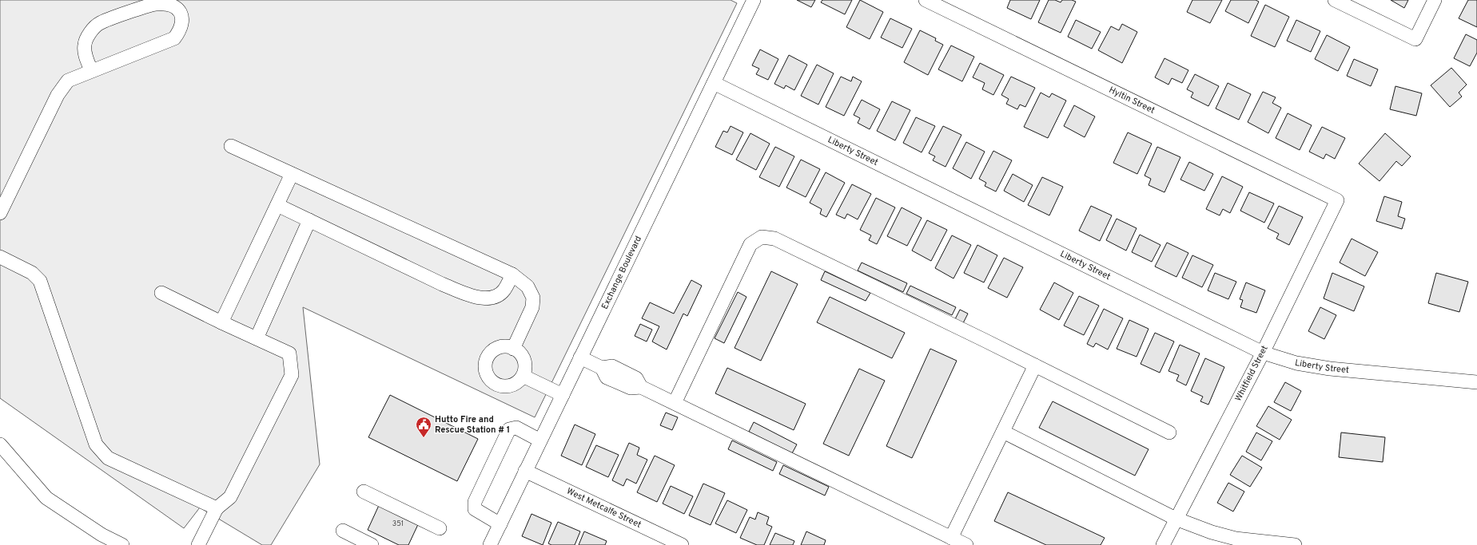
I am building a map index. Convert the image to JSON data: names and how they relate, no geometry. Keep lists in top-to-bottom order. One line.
{"streets":{"street":["Hyltin Street","Liberty Street","Exchange Boulevard","Whitfield Street","West Metcalfe Street"]},"crossings":[["Hyltin Street","Whitfield Street"],["Liberty Street","Exchange Boulevard"],["Liberty Street","Whitfield Street"],["Exchange Boulevard","West Metcalfe Street"]],"places":{"public building":["Hutto Fire and Rescue Station # 1"]},"house_numbers":["351"]}
